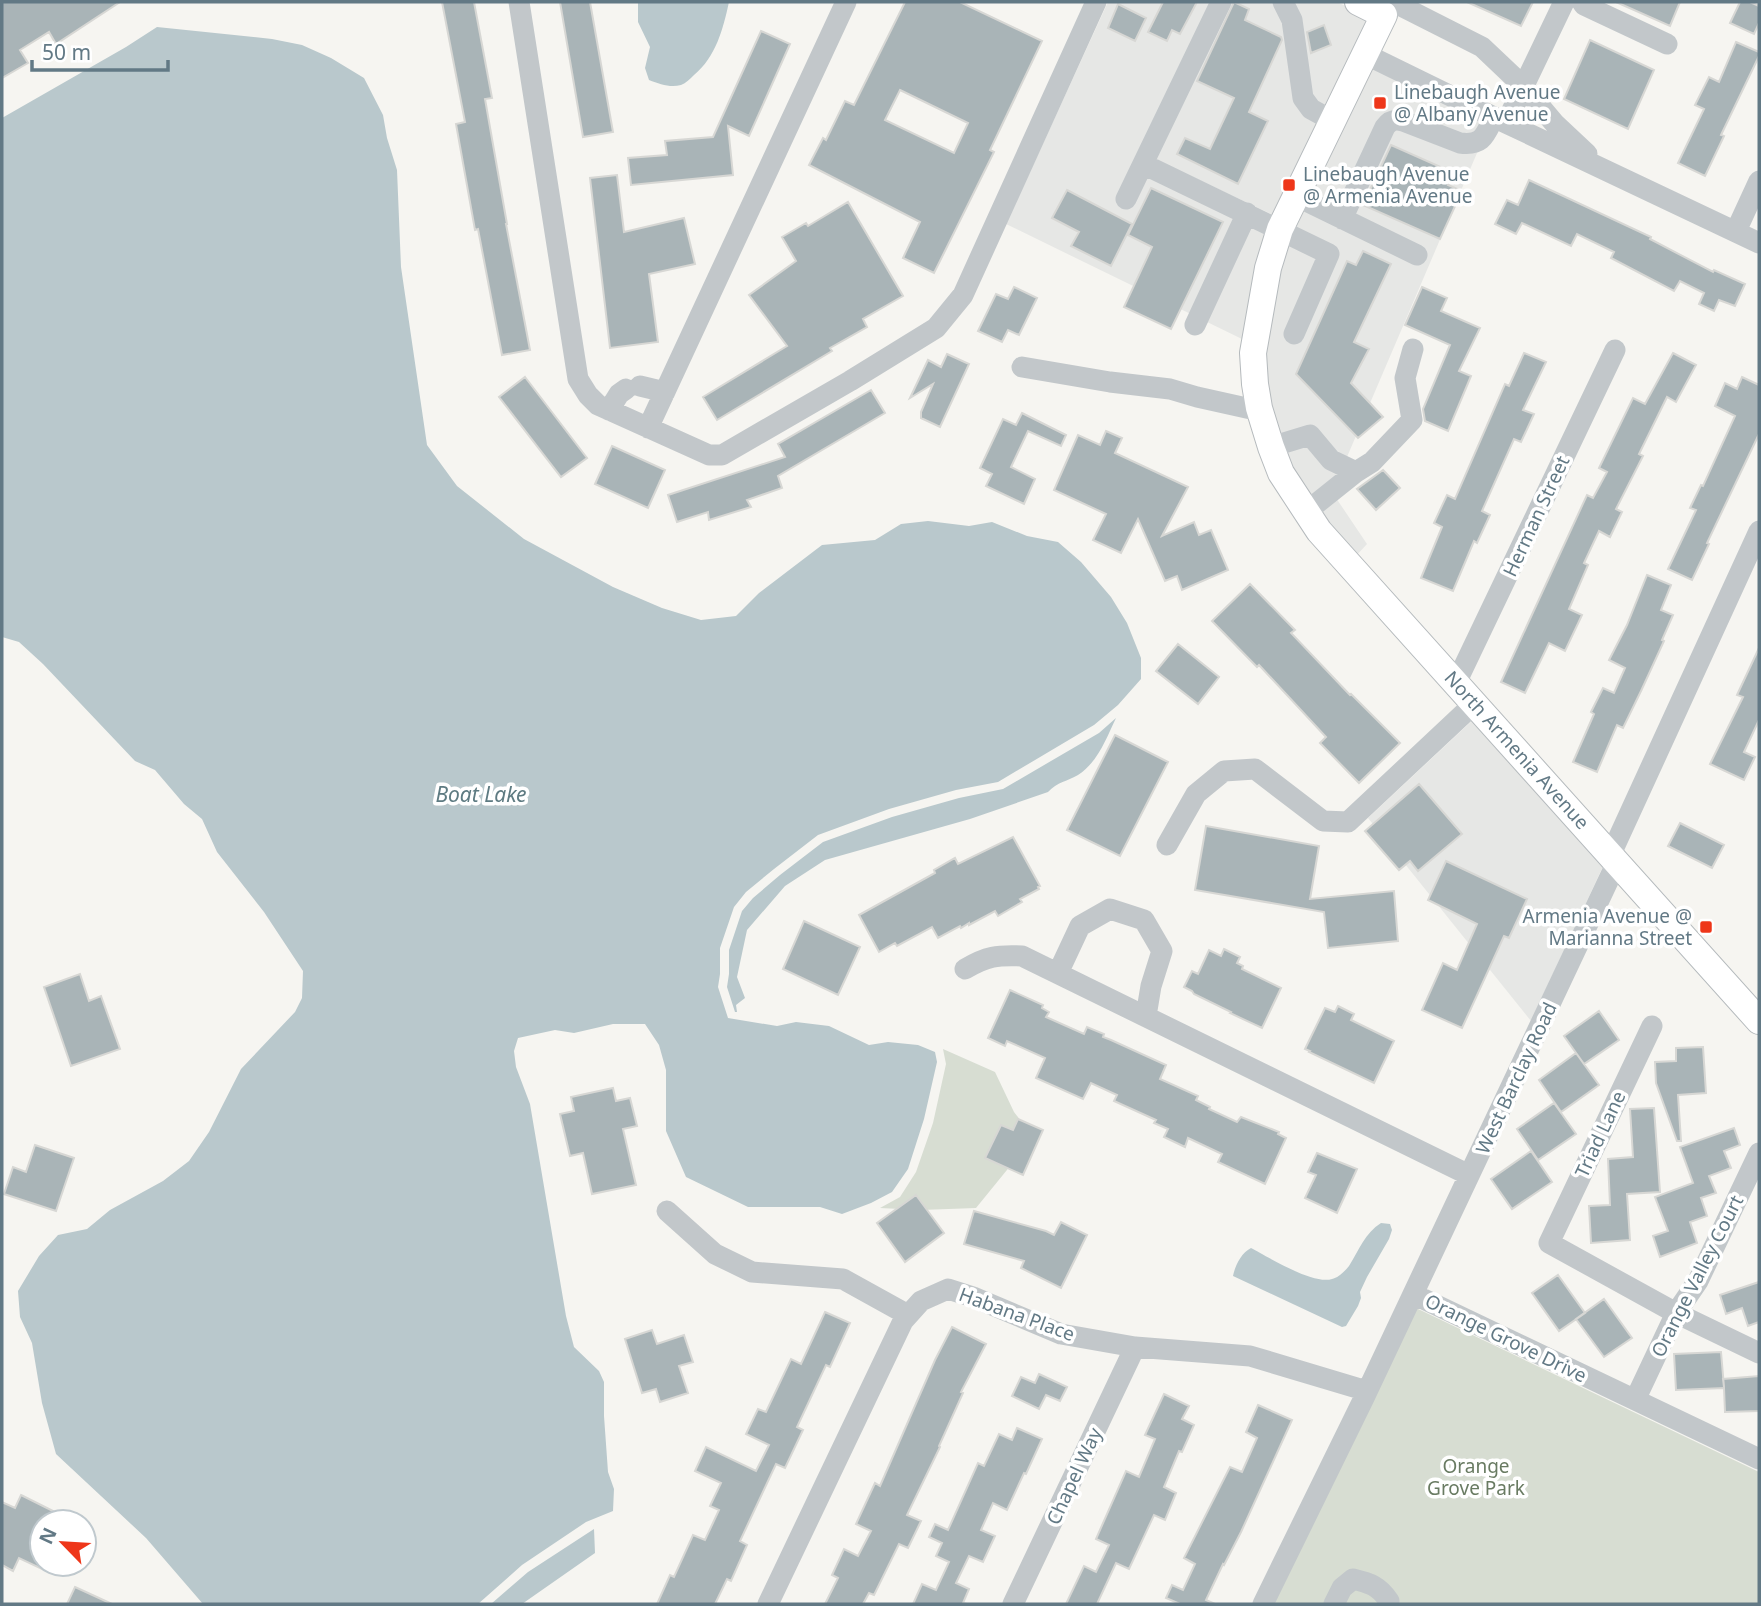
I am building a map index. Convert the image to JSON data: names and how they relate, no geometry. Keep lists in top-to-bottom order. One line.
{"streets":{"main road":["North Armenia Avenue"],"street":["Herman Street","West Barclay Road","Triad Lane","Orange Valley Court","Habana Place","Orange Grove Drive","Chapel Way"]},"crossings":[["Herman Street","North Armenia Avenue"],["North Armenia Avenue","West Barclay Road"],["West Barclay Road","Orange Grove Drive"],["Triad Lane","Orange Valley Court"],["Orange Valley Court","Orange Grove Drive"],["Habana Place","Orange Grove Drive"],["Habana Place","Chapel Way"]],"water":["Boat Lake"],"parks":["Orange Grove Park"],"places":{"transit":["Linebaugh Avenue @ Albany Avenue","Linebaugh Avenue @ Armenia Avenue","Armenia Avenue @ Marianna Street"]},"scale_bar":"50 m","north":"top left"}
